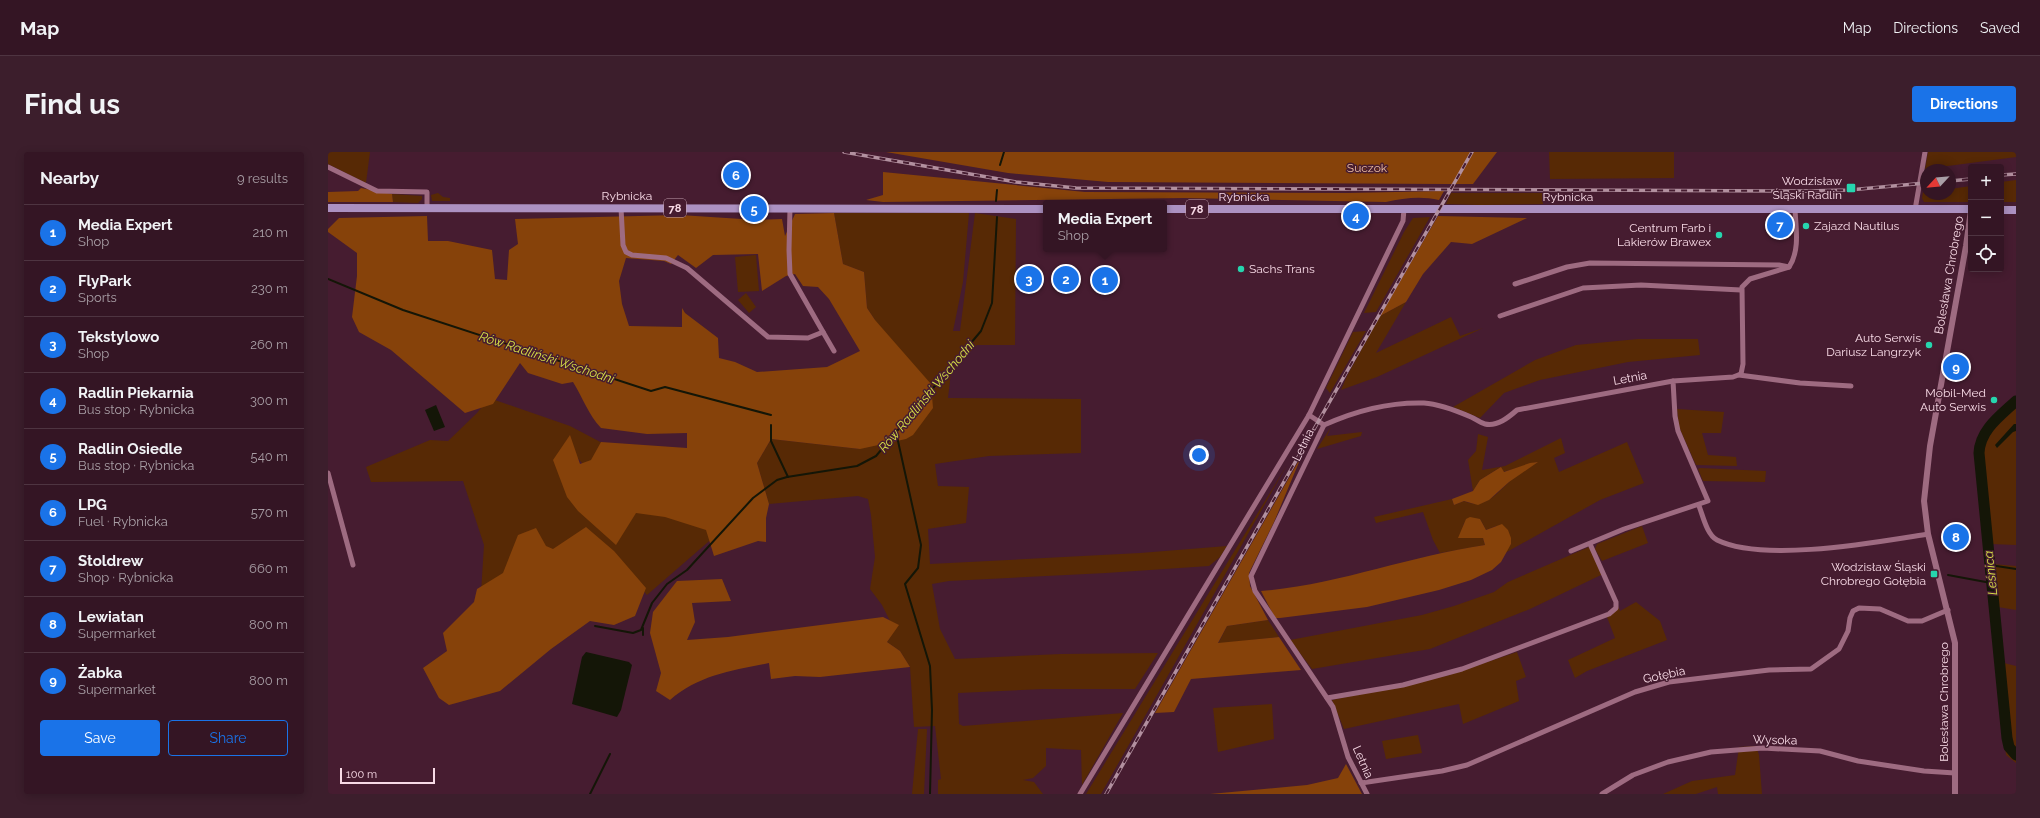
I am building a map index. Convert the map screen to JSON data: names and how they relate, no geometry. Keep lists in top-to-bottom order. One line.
{"streets":{"main road":["Rybnicka","78"],"street":["Bolesława Chrobrego","Letnia","Gołębia","Wysoka"]},"crossings":[["Rybnicka","Letnia"],["Bolesława Chrobrego","Gołębia"],["Bolesława Chrobrego","Wysoka"],["Letnia","Gołębia"]],"water":["Rów Radliński Wschodni","Leśnica"],"parks":["Suczok"],"places":{"transit":["Wodzisław Śląski Radlin","Wodzisław Śląski Chrobrego Gołębia"],"other":["Zajazd Nautilus","Centrum Farb i Lakierów Brawex","Sachs Trans","Auto Serwis Dariusz Langrzyk","Mobil-Med Auto Serwis"]},"scale_bar":"100 m","north":"bottom left","page":{"header":"Map","nav":["Map","Directions","Saved"],"buttons":["Directions",["Save","Share"]],"title":"Find us","heading":["Nearby","9 results"],"pins":["6","5","4","7","2","3","1","9","8"],"map_buttons":["+","−"],"popup":["Media Expert","Shop"],"list":[{"mark":"1","name":"Media Expert","note":"Shop","value":"210 m"},{"mark":"2","name":"FlyPark","note":"Sports","value":"230 m"},{"mark":"3","name":"Tekstylowo","note":"Shop","value":"260 m"},{"mark":"4","name":"Radlin Piekarnia","note":"Bus stop · Rybnicka","value":"300 m"},{"mark":"5","name":"Radlin Osiedle","note":"Bus stop · Rybnicka","value":"540 m"},{"mark":"6","name":"LPG","note":"Fuel · Rybnicka","value":"570 m"},{"mark":"7","name":"Stoldrew","note":"Shop · Rybnicka","value":"660 m"},{"mark":"8","name":"Lewiatan","note":"Supermarket","value":"800 m"},{"mark":"9","name":"Żabka","note":"Supermarket","value":"800 m"}],"scale":"100 m"}}
